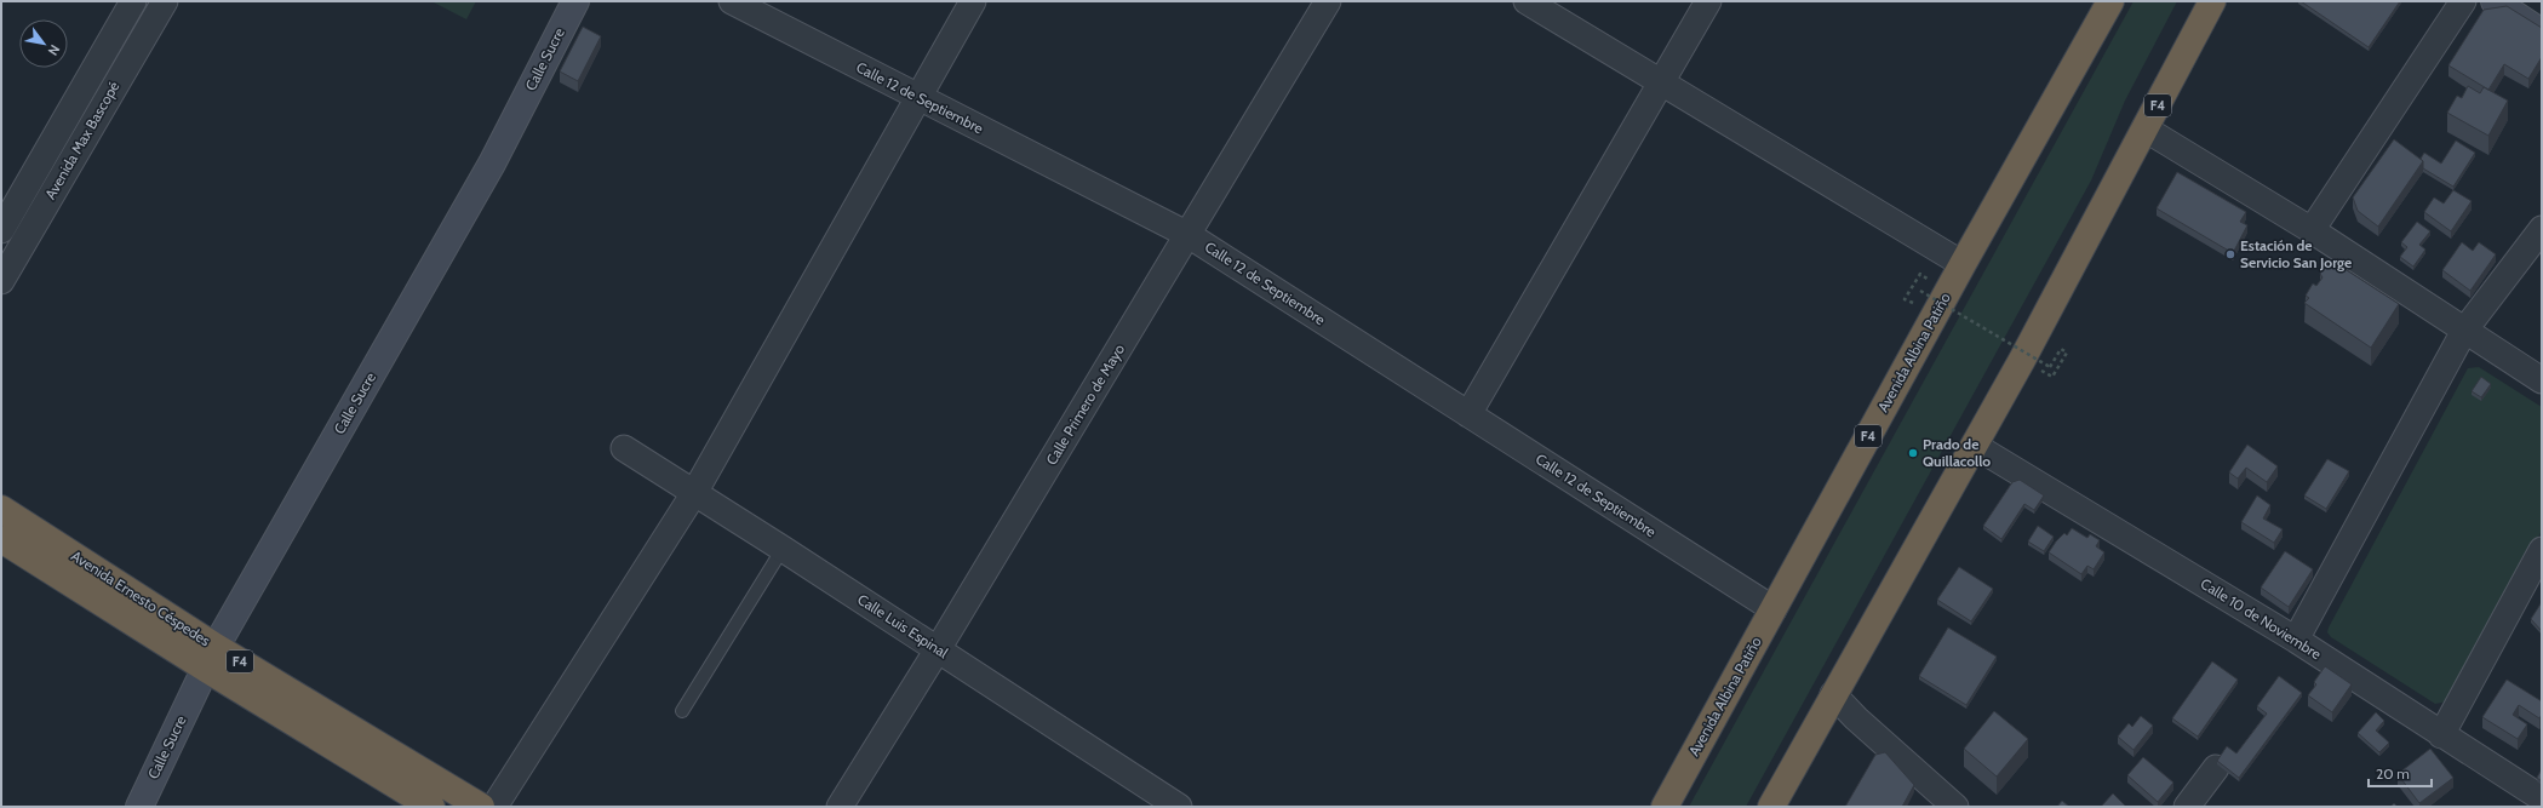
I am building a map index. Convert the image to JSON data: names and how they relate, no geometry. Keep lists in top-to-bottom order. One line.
{"streets":{"highway":["F4","Avenida Albina Patiño","Avenida Ernesto Céspedes"],"main road":["Calle Sucre"],"street":["Calle 12 de Septiembre","Avenida Max Bascopé","Calle Primero de Mayo","Calle 10 de Noviembre","Calle Luis Espinal"]},"crossings":[["Calle Sucre","Avenida Ernesto Céspedes"],["Calle 12 de Septiembre","Avenida Albina Patiño"],["Calle 12 de Septiembre","Calle Primero de Mayo"],["F4","Calle 10 de Noviembre"],["Calle Primero de Mayo","Calle Luis Espinal"]],"places":["Estación de Servicio San Jorge","Prado de Quillacollo"],"scale_bar":"20 m","north":"bottom right"}
